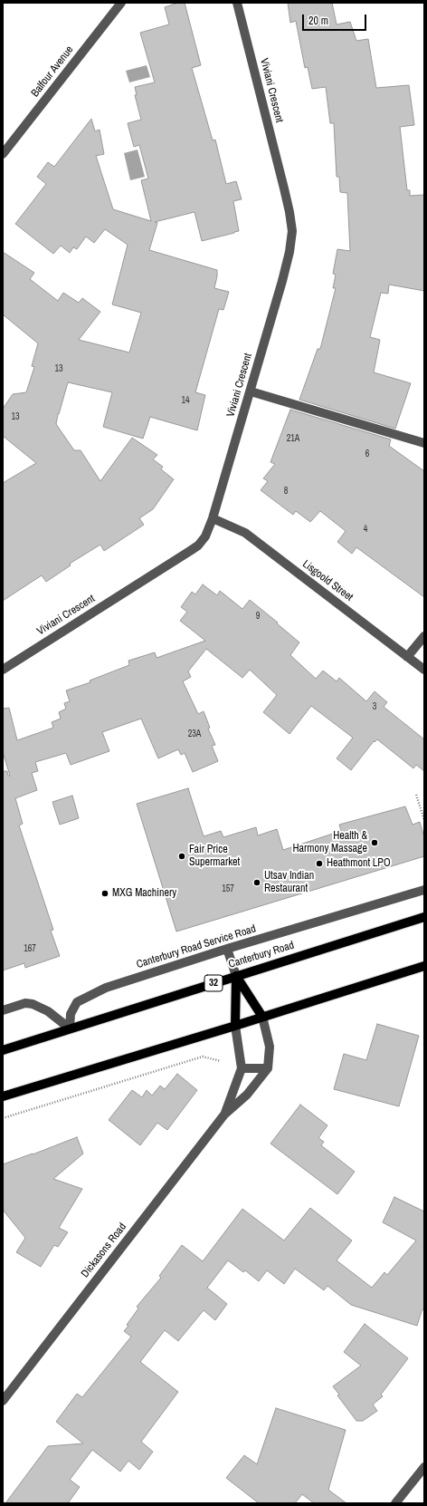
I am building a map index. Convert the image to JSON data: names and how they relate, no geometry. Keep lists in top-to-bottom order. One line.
{"streets":{"main road":["Canterbury Road","32"],"street":["Balfour Avenue","Viviani Crescent","Lisgoold Street","Canterbury Road Service Road","Dickasons Road"]},"crossings":[["Viviani Crescent","Lisgoold Street"],["Canterbury Road Service Road","Canterbury Road"]],"places":["Health & Harmony Massage","Fair Price Supermarket","Heathmont LPO","Utsav Indian Restaurant","MXG Machinery"],"house_numbers":["13","14","13","21A","6","8","4","9","3","23A","157","167"],"scale_bar":"20 m"}
